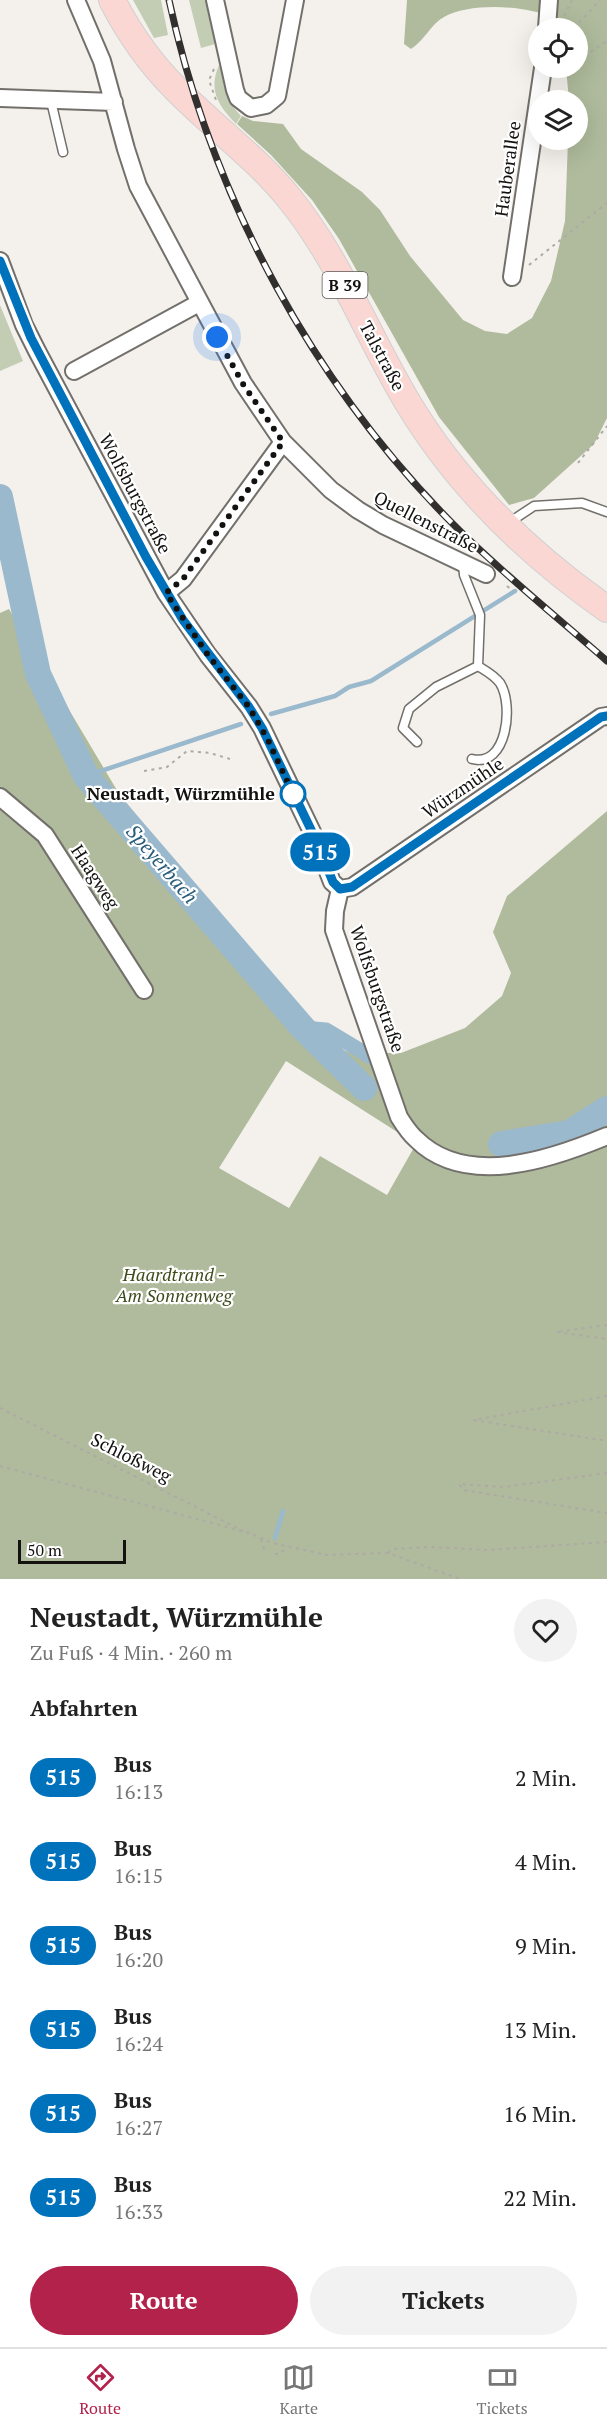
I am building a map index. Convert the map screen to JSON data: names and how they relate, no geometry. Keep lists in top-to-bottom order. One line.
{"streets":{"main road":["B 39","Talstraße"],"street":["Hauberallee","Wolfsburgstraße","Quellenstraße","Würzmühle","Haagweg"],"path":["Schloßweg"]},"crossings":[["Wolfsburgstraße","Würzmühle"]],"water":["Speyerbach"],"parks":["Haardtrand - Am Sonnenweg"],"places":["Neustadt, Würzmühle"],"lines":["bus line 515"],"scale_bar":"50 m","page":{"on_map":"515","scale":"50 m","heading":[["Neustadt, Würzmühle","Zu Fuß · 4 Min. · 260 m"],"Abfahrten"],"list":[{"mark":"515","name":"Bus","note":"16:13","value":"2 Min."},{"mark":"515","name":"Bus","note":"16:15","value":"4 Min."},{"mark":"515","name":"Bus","note":"16:20","value":"9 Min."},{"mark":"515","name":"Bus","note":"16:24","value":"13 Min."},{"mark":"515","name":"Bus","note":"16:27","value":"16 Min."},{"mark":"515","name":"Bus","note":"16:33","value":"22 Min."}],"buttons":["Route","Tickets"],"tabs":["Route","Karte","Tickets"]}}
